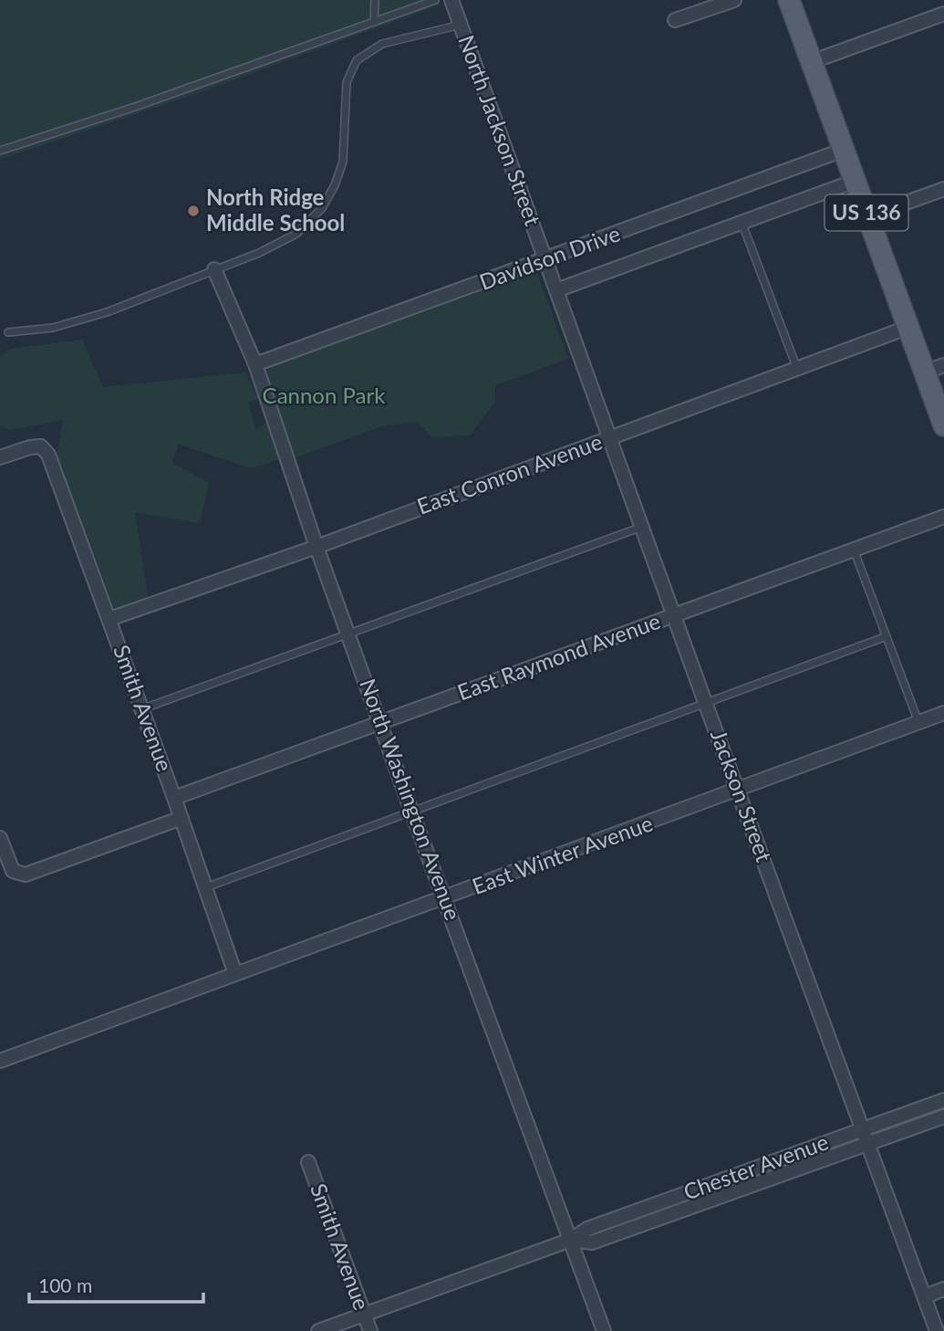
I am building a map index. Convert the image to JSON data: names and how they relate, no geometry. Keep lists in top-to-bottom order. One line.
{"streets":{"main road":["US 136"],"street":["North Jackson Street","Davidson Drive","East Conron Avenue","East Raymond Avenue","Smith Avenue","Jackson Street","North Washington Avenue","East Winter Avenue","Chester Avenue"]},"crossings":[["North Jackson Street","Davidson Drive"],["North Jackson Street","Jackson Street"],["US 136","Davidson Drive"],["US 136","East Conron Avenue"],["Davidson Drive","Jackson Street"],["Davidson Drive","North Washington Avenue"],["East Conron Avenue","Smith Avenue"],["East Conron Avenue","Jackson Street"],["East Conron Avenue","North Washington Avenue"],["East Raymond Avenue","Smith Avenue"],["East Raymond Avenue","Jackson Street"],["East Raymond Avenue","North Washington Avenue"],["Smith Avenue","East Winter Avenue"],["Smith Avenue","Chester Avenue"],["Jackson Street","East Winter Avenue"],["Jackson Street","Chester Avenue"],["North Washington Avenue","East Winter Avenue"],["North Washington Avenue","Chester Avenue"]],"parks":["Cannon Park"],"places":["North Ridge Middle School"],"scale_bar":"100 m"}
